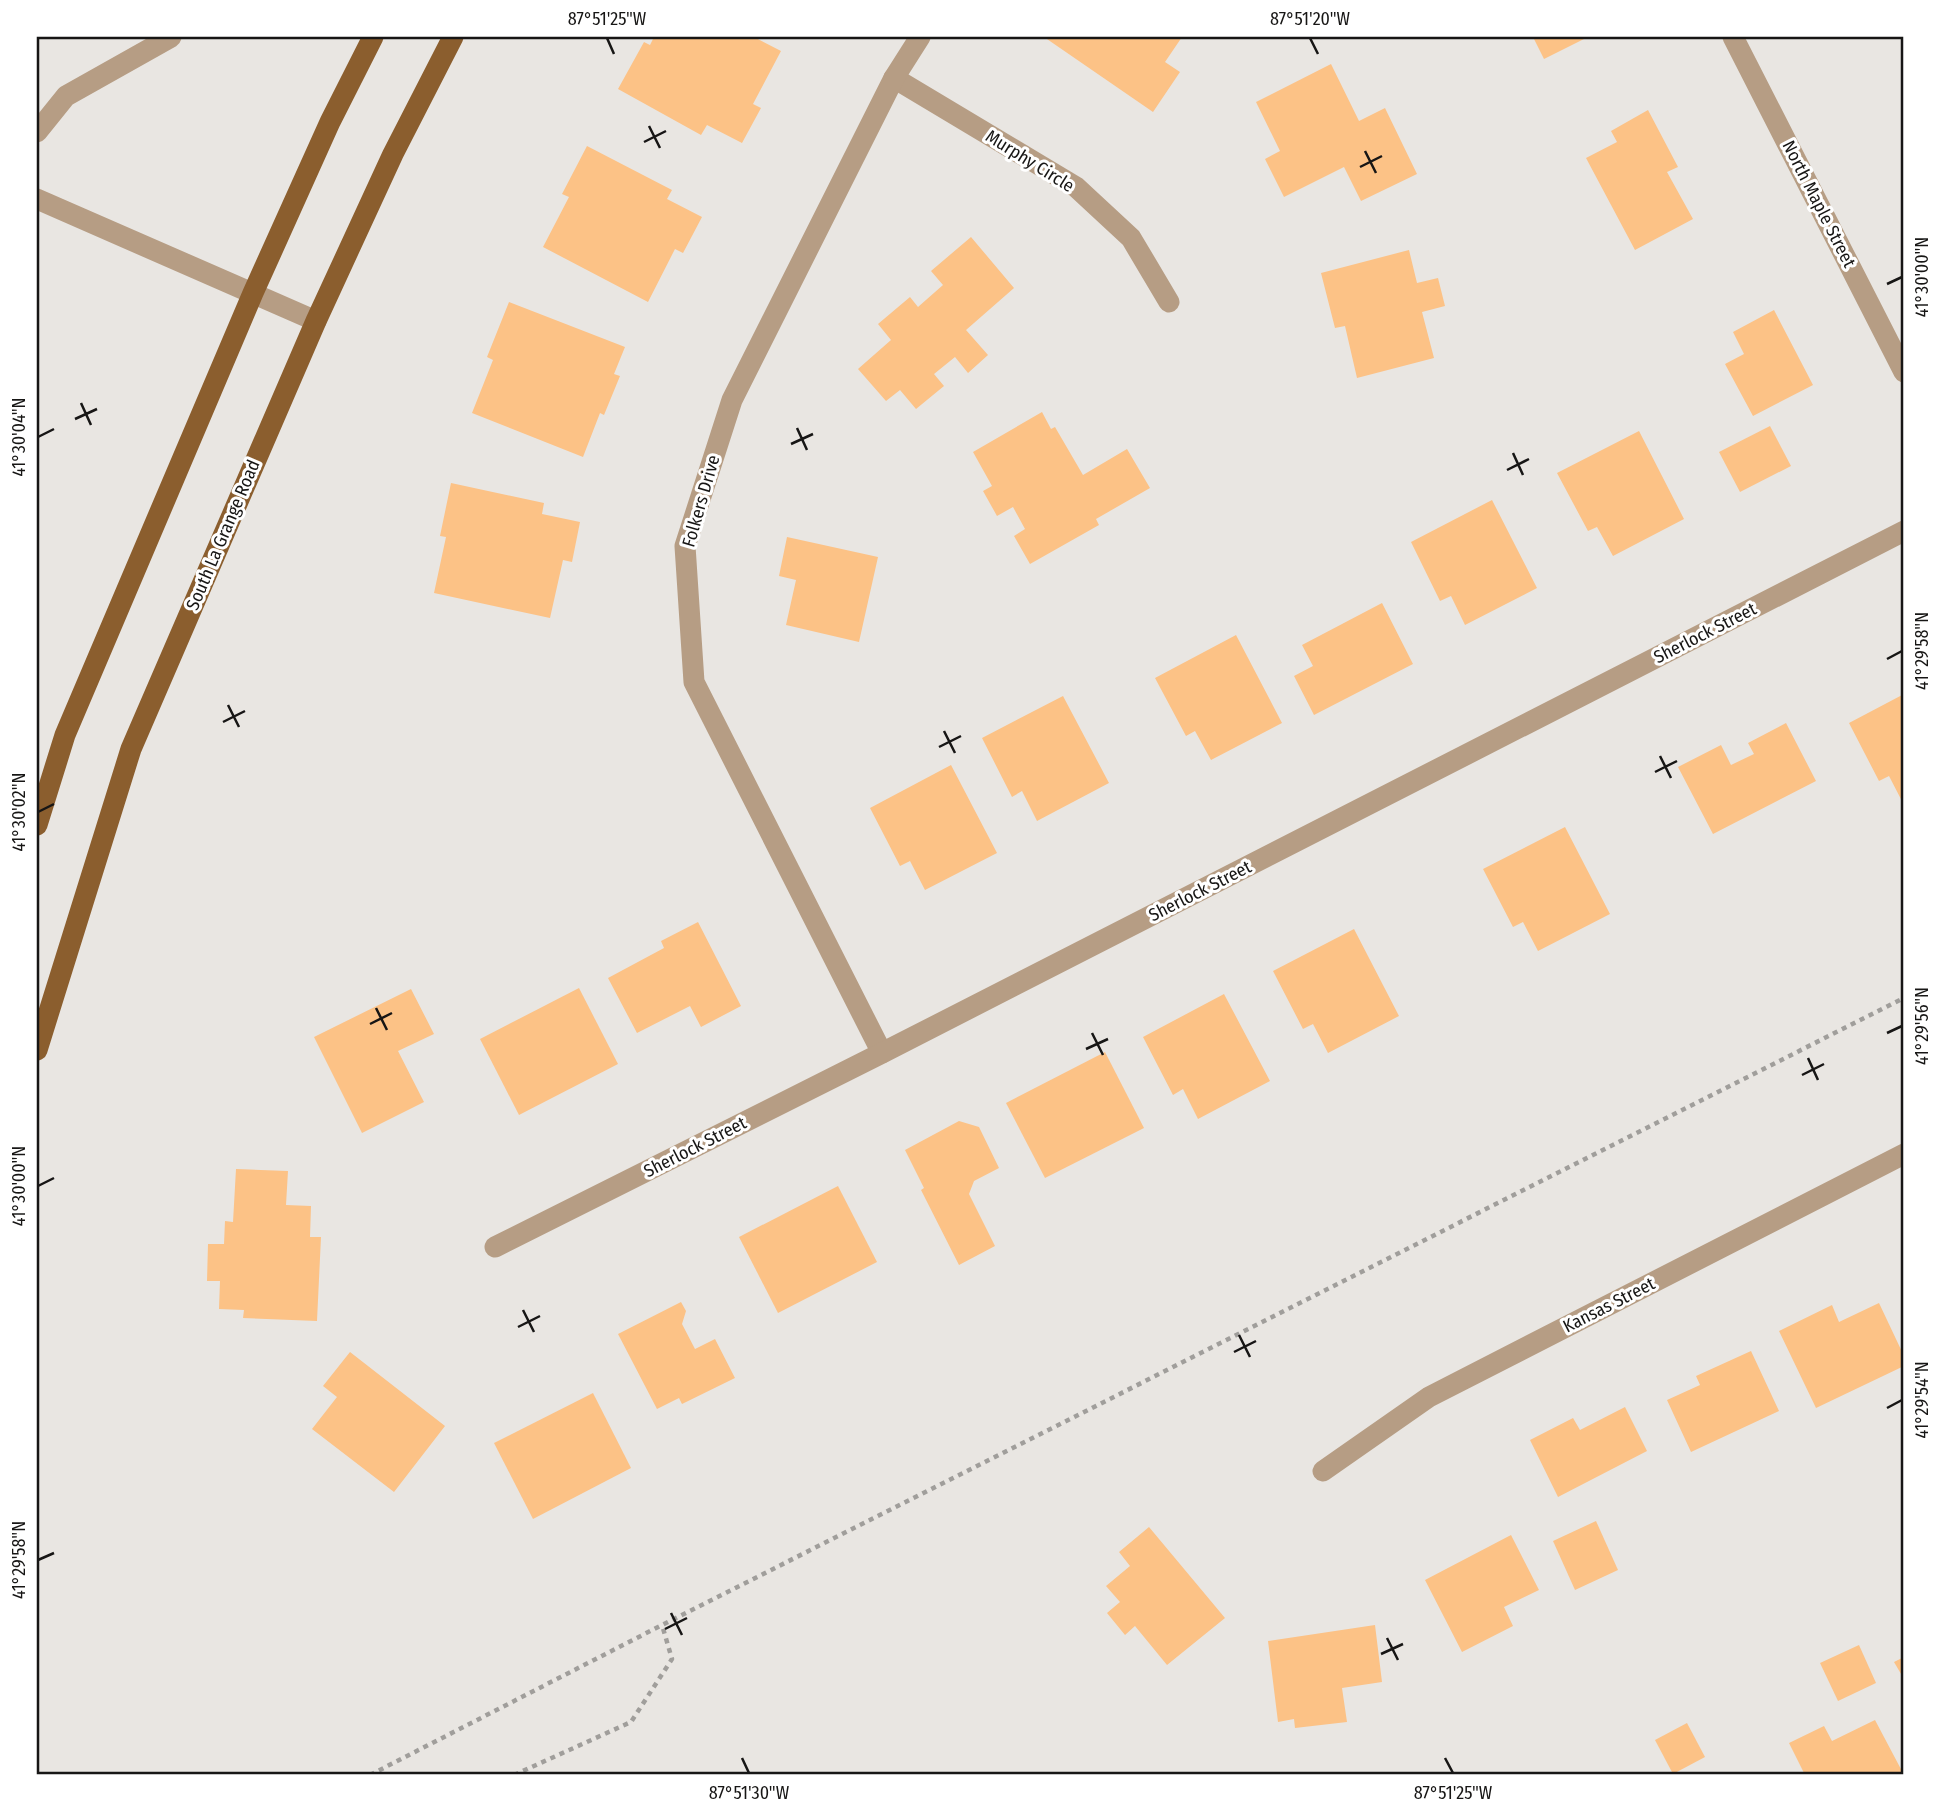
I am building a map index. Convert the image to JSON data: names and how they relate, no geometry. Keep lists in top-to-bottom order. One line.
{"streets":{"main road":["South La Grange Road"],"street":["Murphy Circle","North Maple Street","Folkers Drive","Sherlock Street","Kansas Street"]},"crossings":[["Murphy Circle","Folkers Drive"],["Folkers Drive","Sherlock Street"]],"coordinates":["87°51'25\"W","87°51'20\"W","41°30'00\"N","41°30'04\"N","41°29'58\"N","41°30'02\"N","41°29'56\"N","41°29'54\"N","87°51'30\"W"]}
